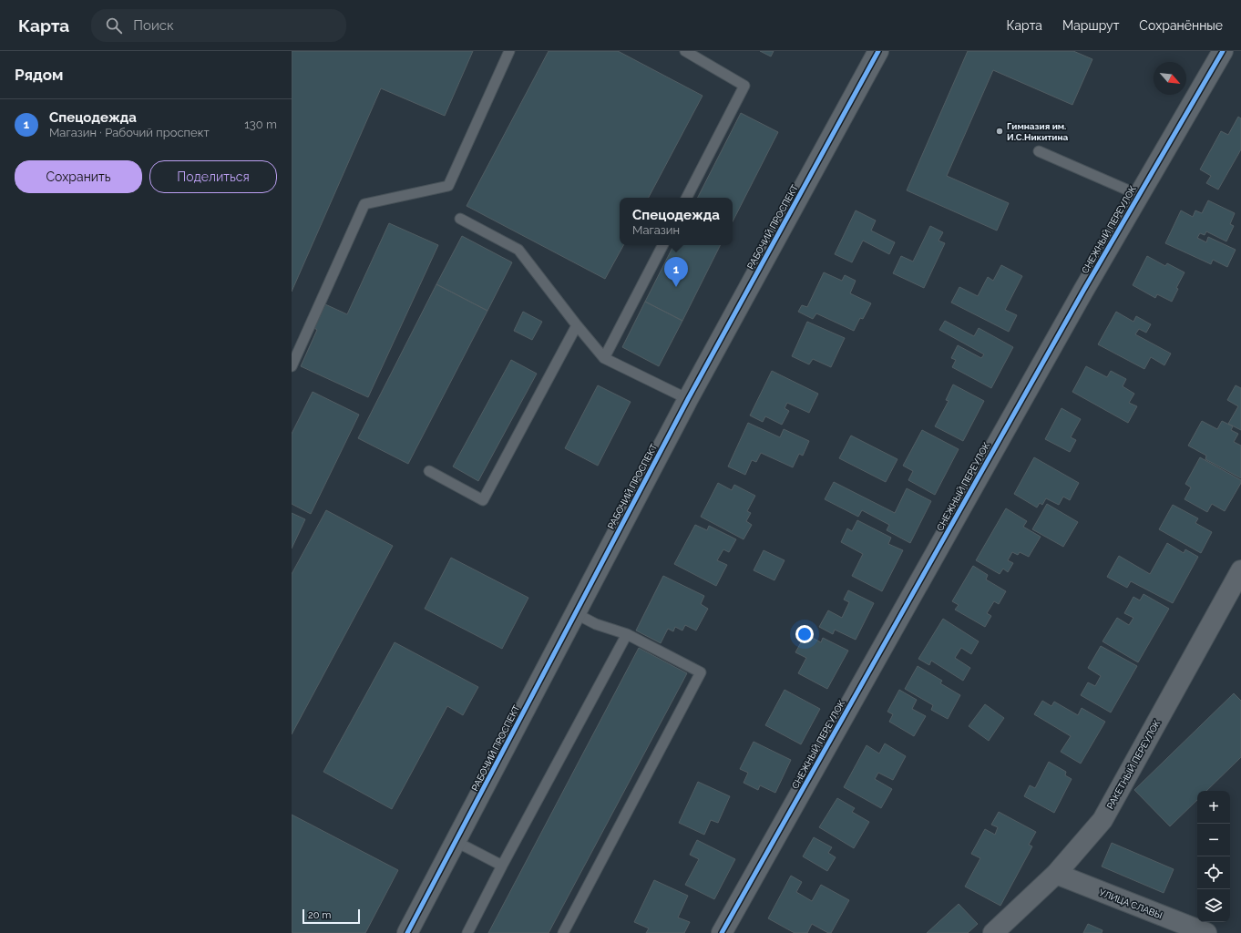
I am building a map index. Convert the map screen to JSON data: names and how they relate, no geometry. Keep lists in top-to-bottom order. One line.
{"streets":{"street":["РАБОЧИЙ ПРОСПЕКТ","СНЕЖНЫЙ ПЕРЕУЛОК","РАКЕТНЫЙ ПЕРЕУЛОК","УЛИЦА СЛАВЫ"]},"crossings":[["РАКЕТНЫЙ ПЕРЕУЛОК","УЛИЦА СЛАВЫ"]],"places":["Гимназия им. И.С.Никитина"],"scale_bar":"20 m","north":"bottom right","page":{"header":"Карта","search":"Поиск","nav":["Карта","Маршрут","Сохранённые"],"heading":"Рядом","list":[{"mark":"1","name":"Спецодежда","note":"Магазин · Рабочий проспект","value":"130 m"}],"buttons":["Сохранить","Поделиться"],"popup":["Спецодежда","Магазин"],"pins":"1","map_buttons":["+","−"],"scale":"20 m"}}
